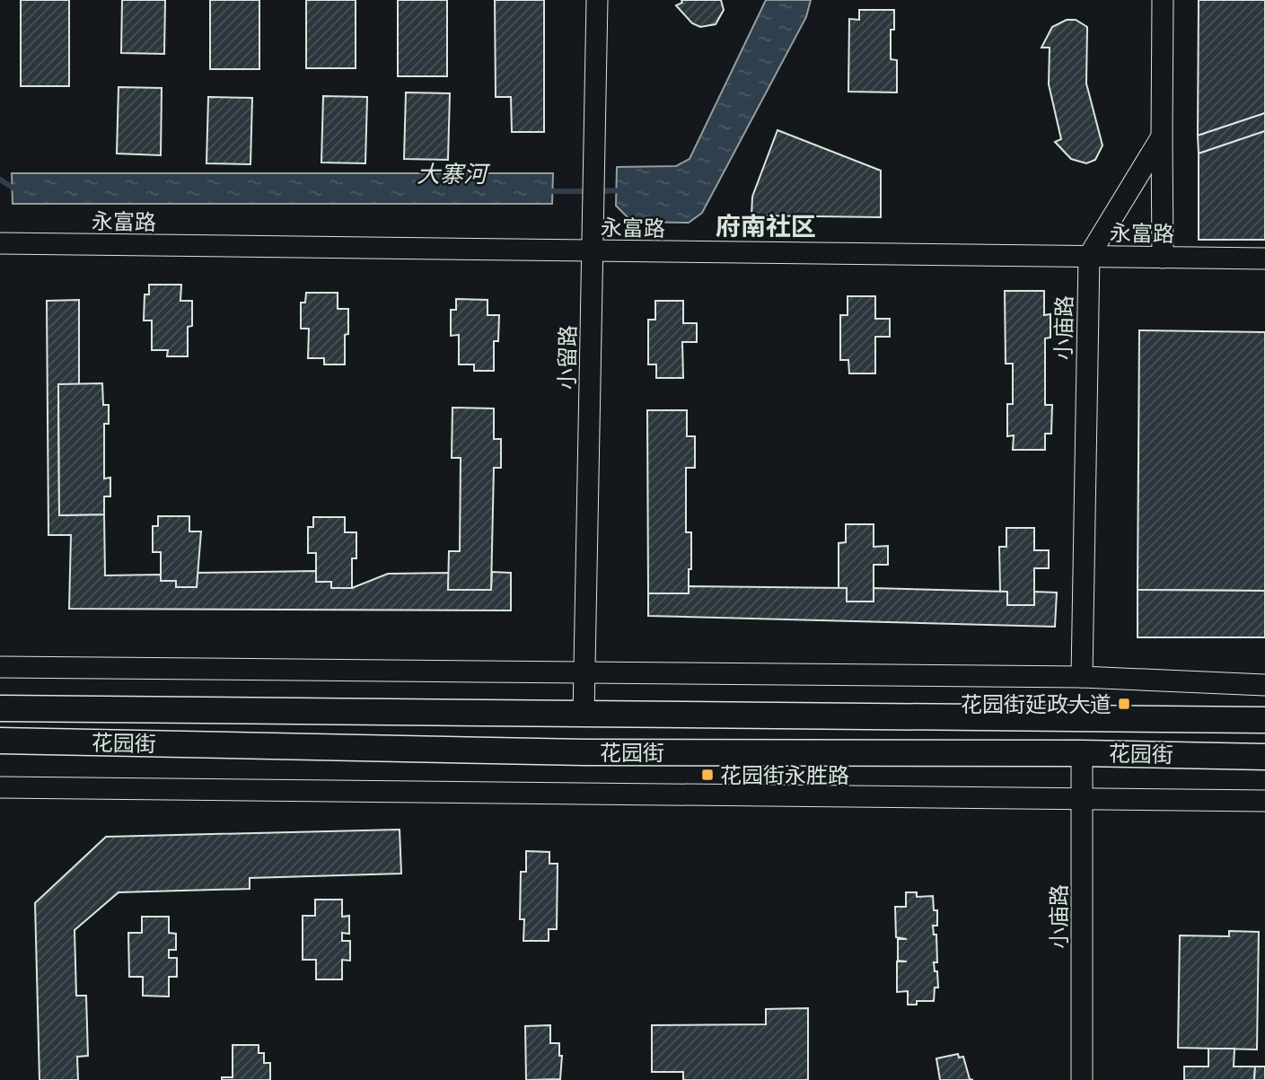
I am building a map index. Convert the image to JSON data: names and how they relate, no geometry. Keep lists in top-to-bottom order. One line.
{"streets":{"main road":["花园街"],"street":["永富路","小庙路","小留路"]},"crossings":[["永富路","小庙路"],["永富路","小留路"],["小庙路","花园街"],["小留路","花园街"]],"districts":["府南社区"],"water":["大寨河"],"places":{"transit":["花园街延政大道","花园街永胜路"]}}
